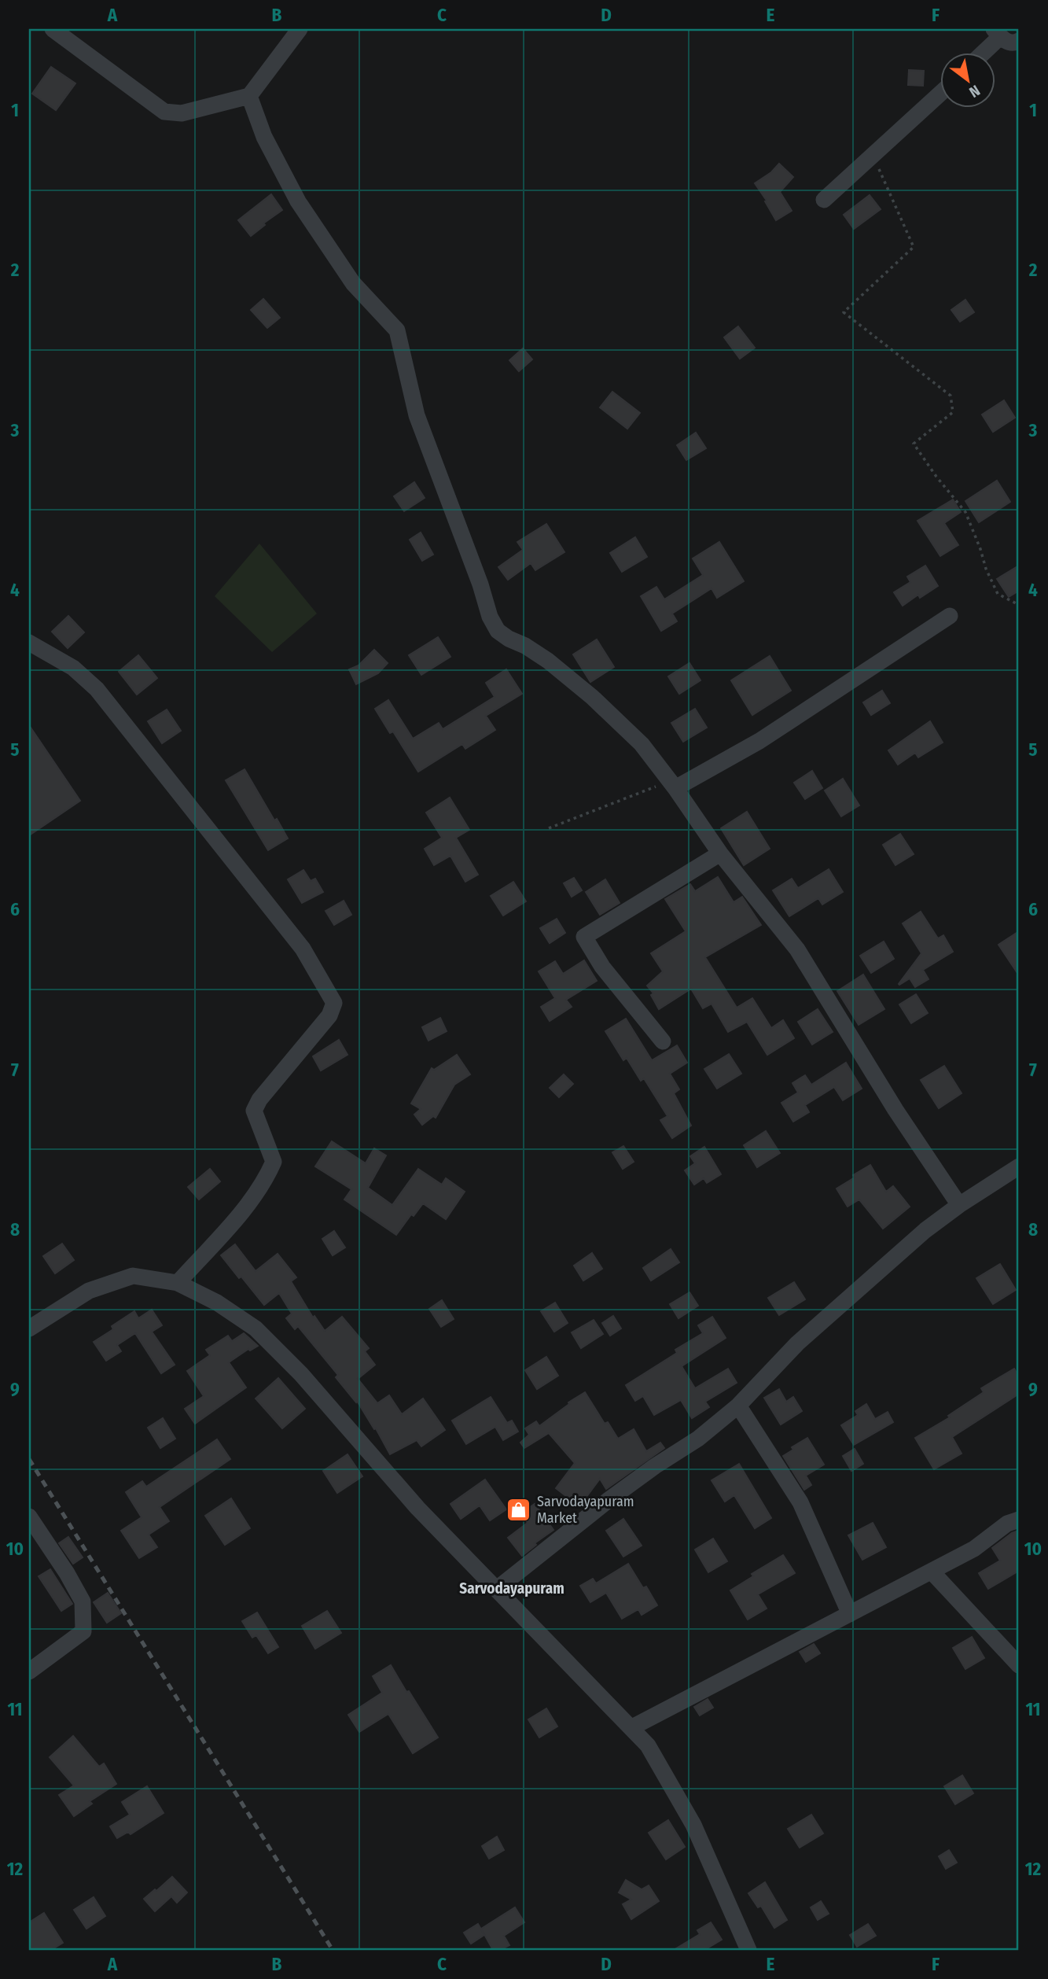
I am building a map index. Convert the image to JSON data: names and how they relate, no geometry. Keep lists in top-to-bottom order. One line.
{"districts":["Sarvodayapuram"],"places":{"shop":["Sarvodayapuram Market"]},"north":"bottom right","grid":{"columns":["A","B","C","D","E","F"],"rows":["1","2","3","4","5","6","7","8","9","10","11","12"]}}
